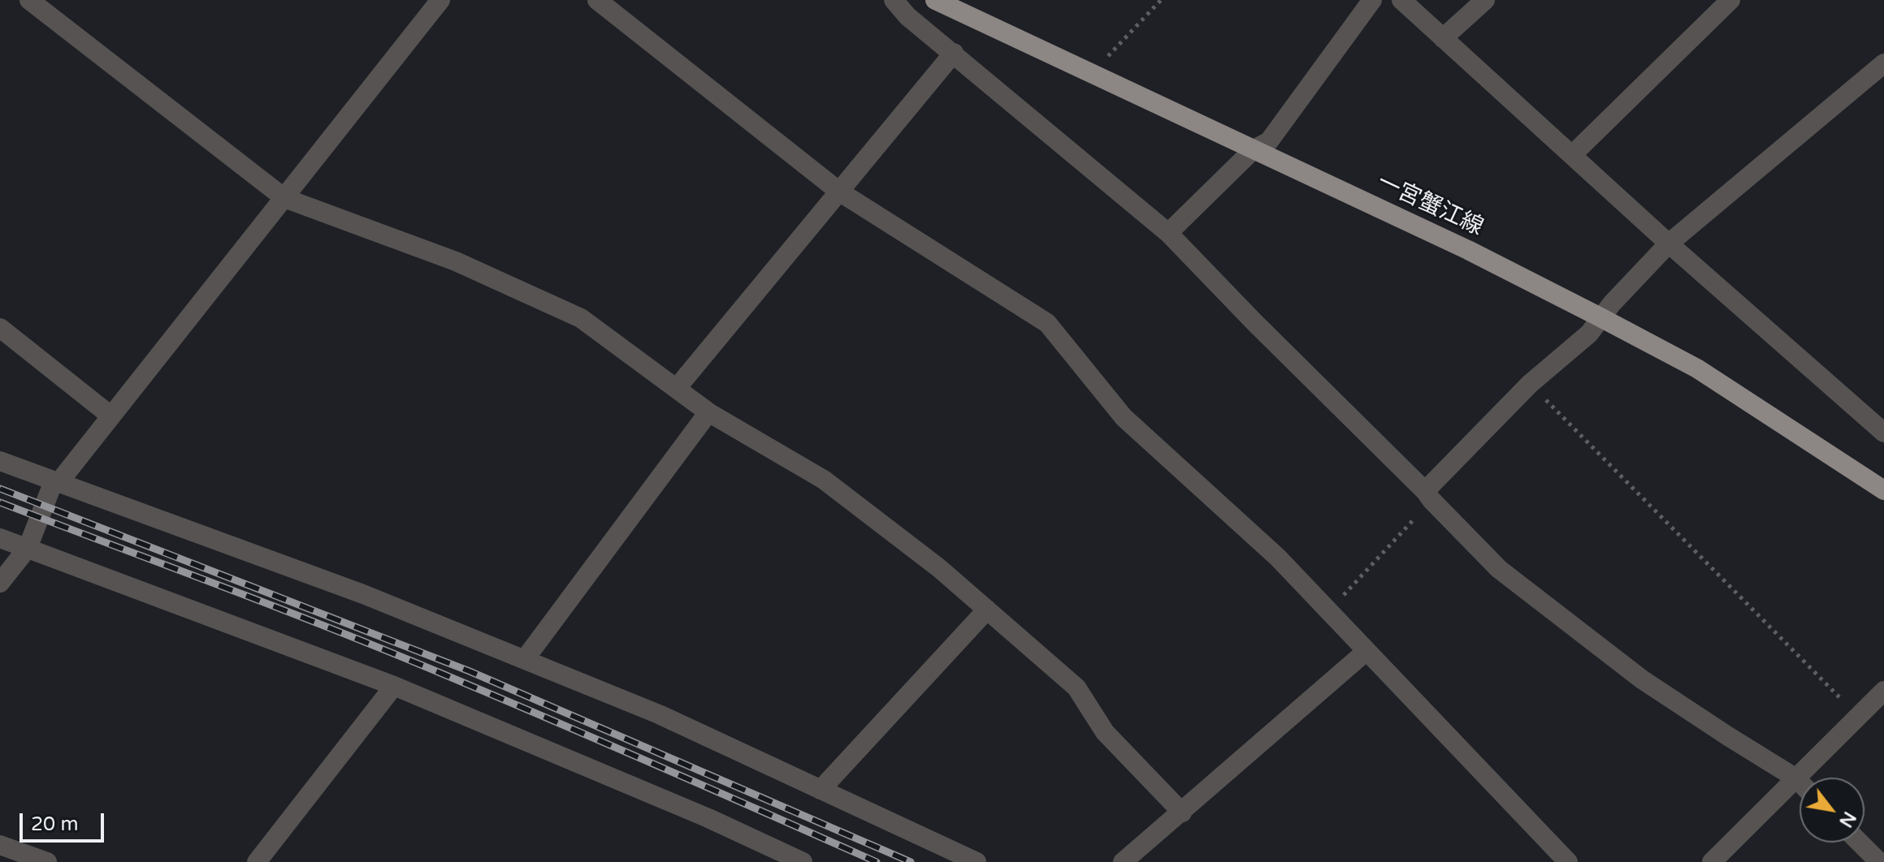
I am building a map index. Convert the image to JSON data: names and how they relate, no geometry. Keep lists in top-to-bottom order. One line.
{"streets":{"main road":["一宮蟹江線"]},"scale_bar":"20 m","north":"bottom right"}
